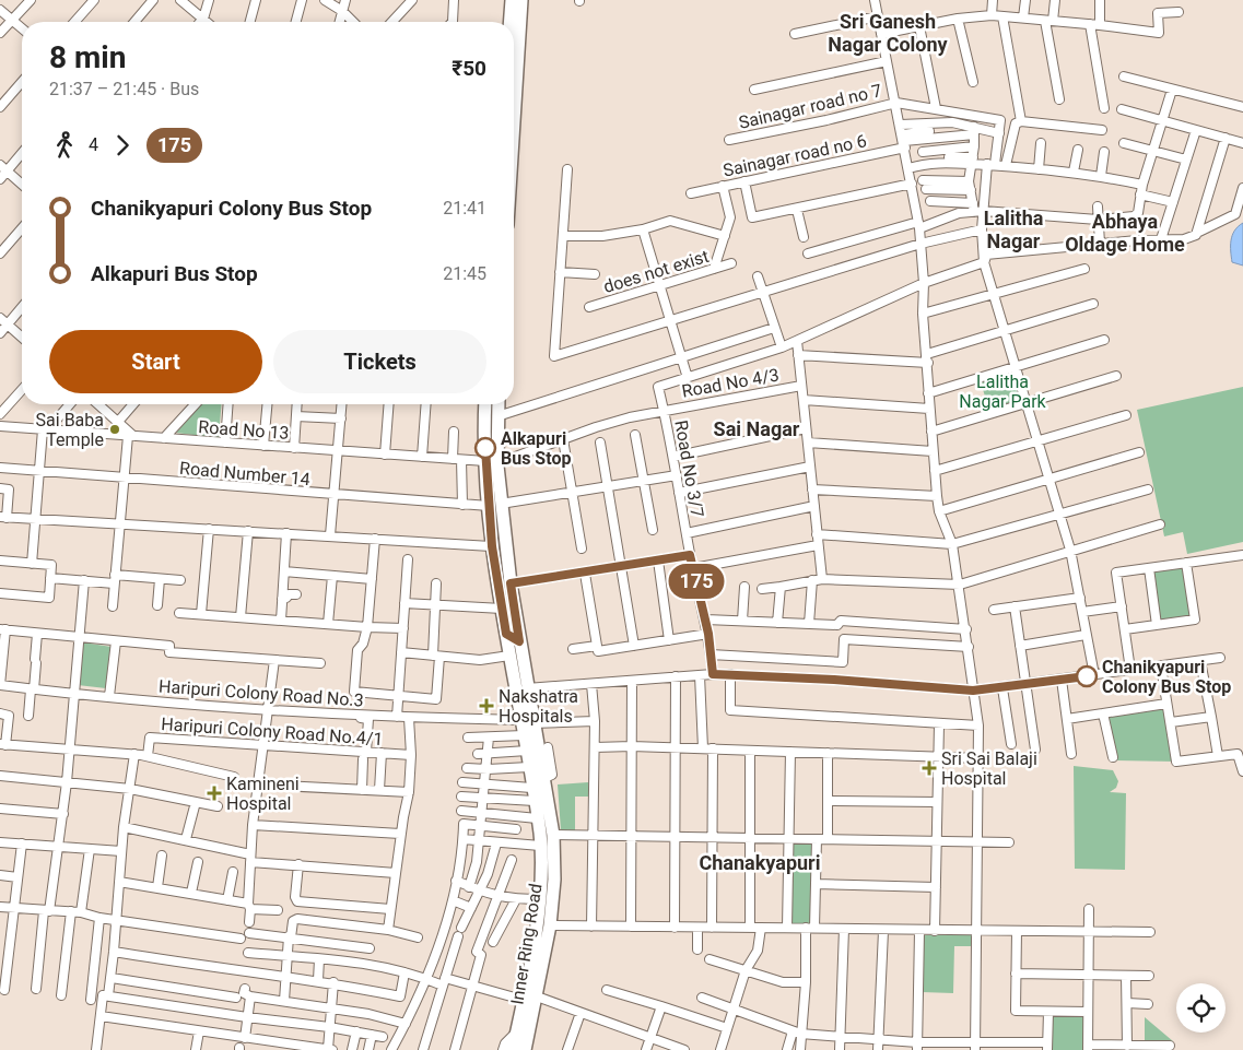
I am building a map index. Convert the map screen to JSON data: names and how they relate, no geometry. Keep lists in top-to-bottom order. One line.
{"streets":{"highway":["Inner Ring Road"],"street":["Sainagar road no 7","Sainagar road no 6","does not exist","Road No 4/3","Road No 13","Road No 3/7","Road Number 14","Haripuri Colony Road No.3","Haripuri Colony Road No.4/1"]},"crossings":[["Road No 4/3","Road No 13"],["Road No 4/3","Road No 3/7"],["Road No 13","Inner Ring Road"],["Road No 3/7","Road Number 14"],["Road Number 14","Inner Ring Road"],["Haripuri Colony Road No.3","Inner Ring Road"]],"districts":["Sri Ganesh Nagar Colony","Lalitha Nagar","Abhaya Oldage Home","Sai Nagar","Chanakyapuri"],"parks":["Lalitha Nagar Park"],"places":{"other":["Sai Baba Temple","Alkapuri Bus Stop","Chanikyapuri Colony Bus Stop"],"health":["Nakshatra Hospitals","Sri Sai Balaji Hospital","Kamineni Hospital"]},"lines":["bus line 175"],"page":{"on_map":"175","heading":["8 min","21:37 – 21:45 · Bus","₹50"],"legs":["4","175"],"list":[{"name":"Chanikyapuri Colony Bus Stop","value":"21:41"},{"name":"Alkapuri Bus Stop","value":"21:45"}],"buttons":["Start","Tickets"]}}
